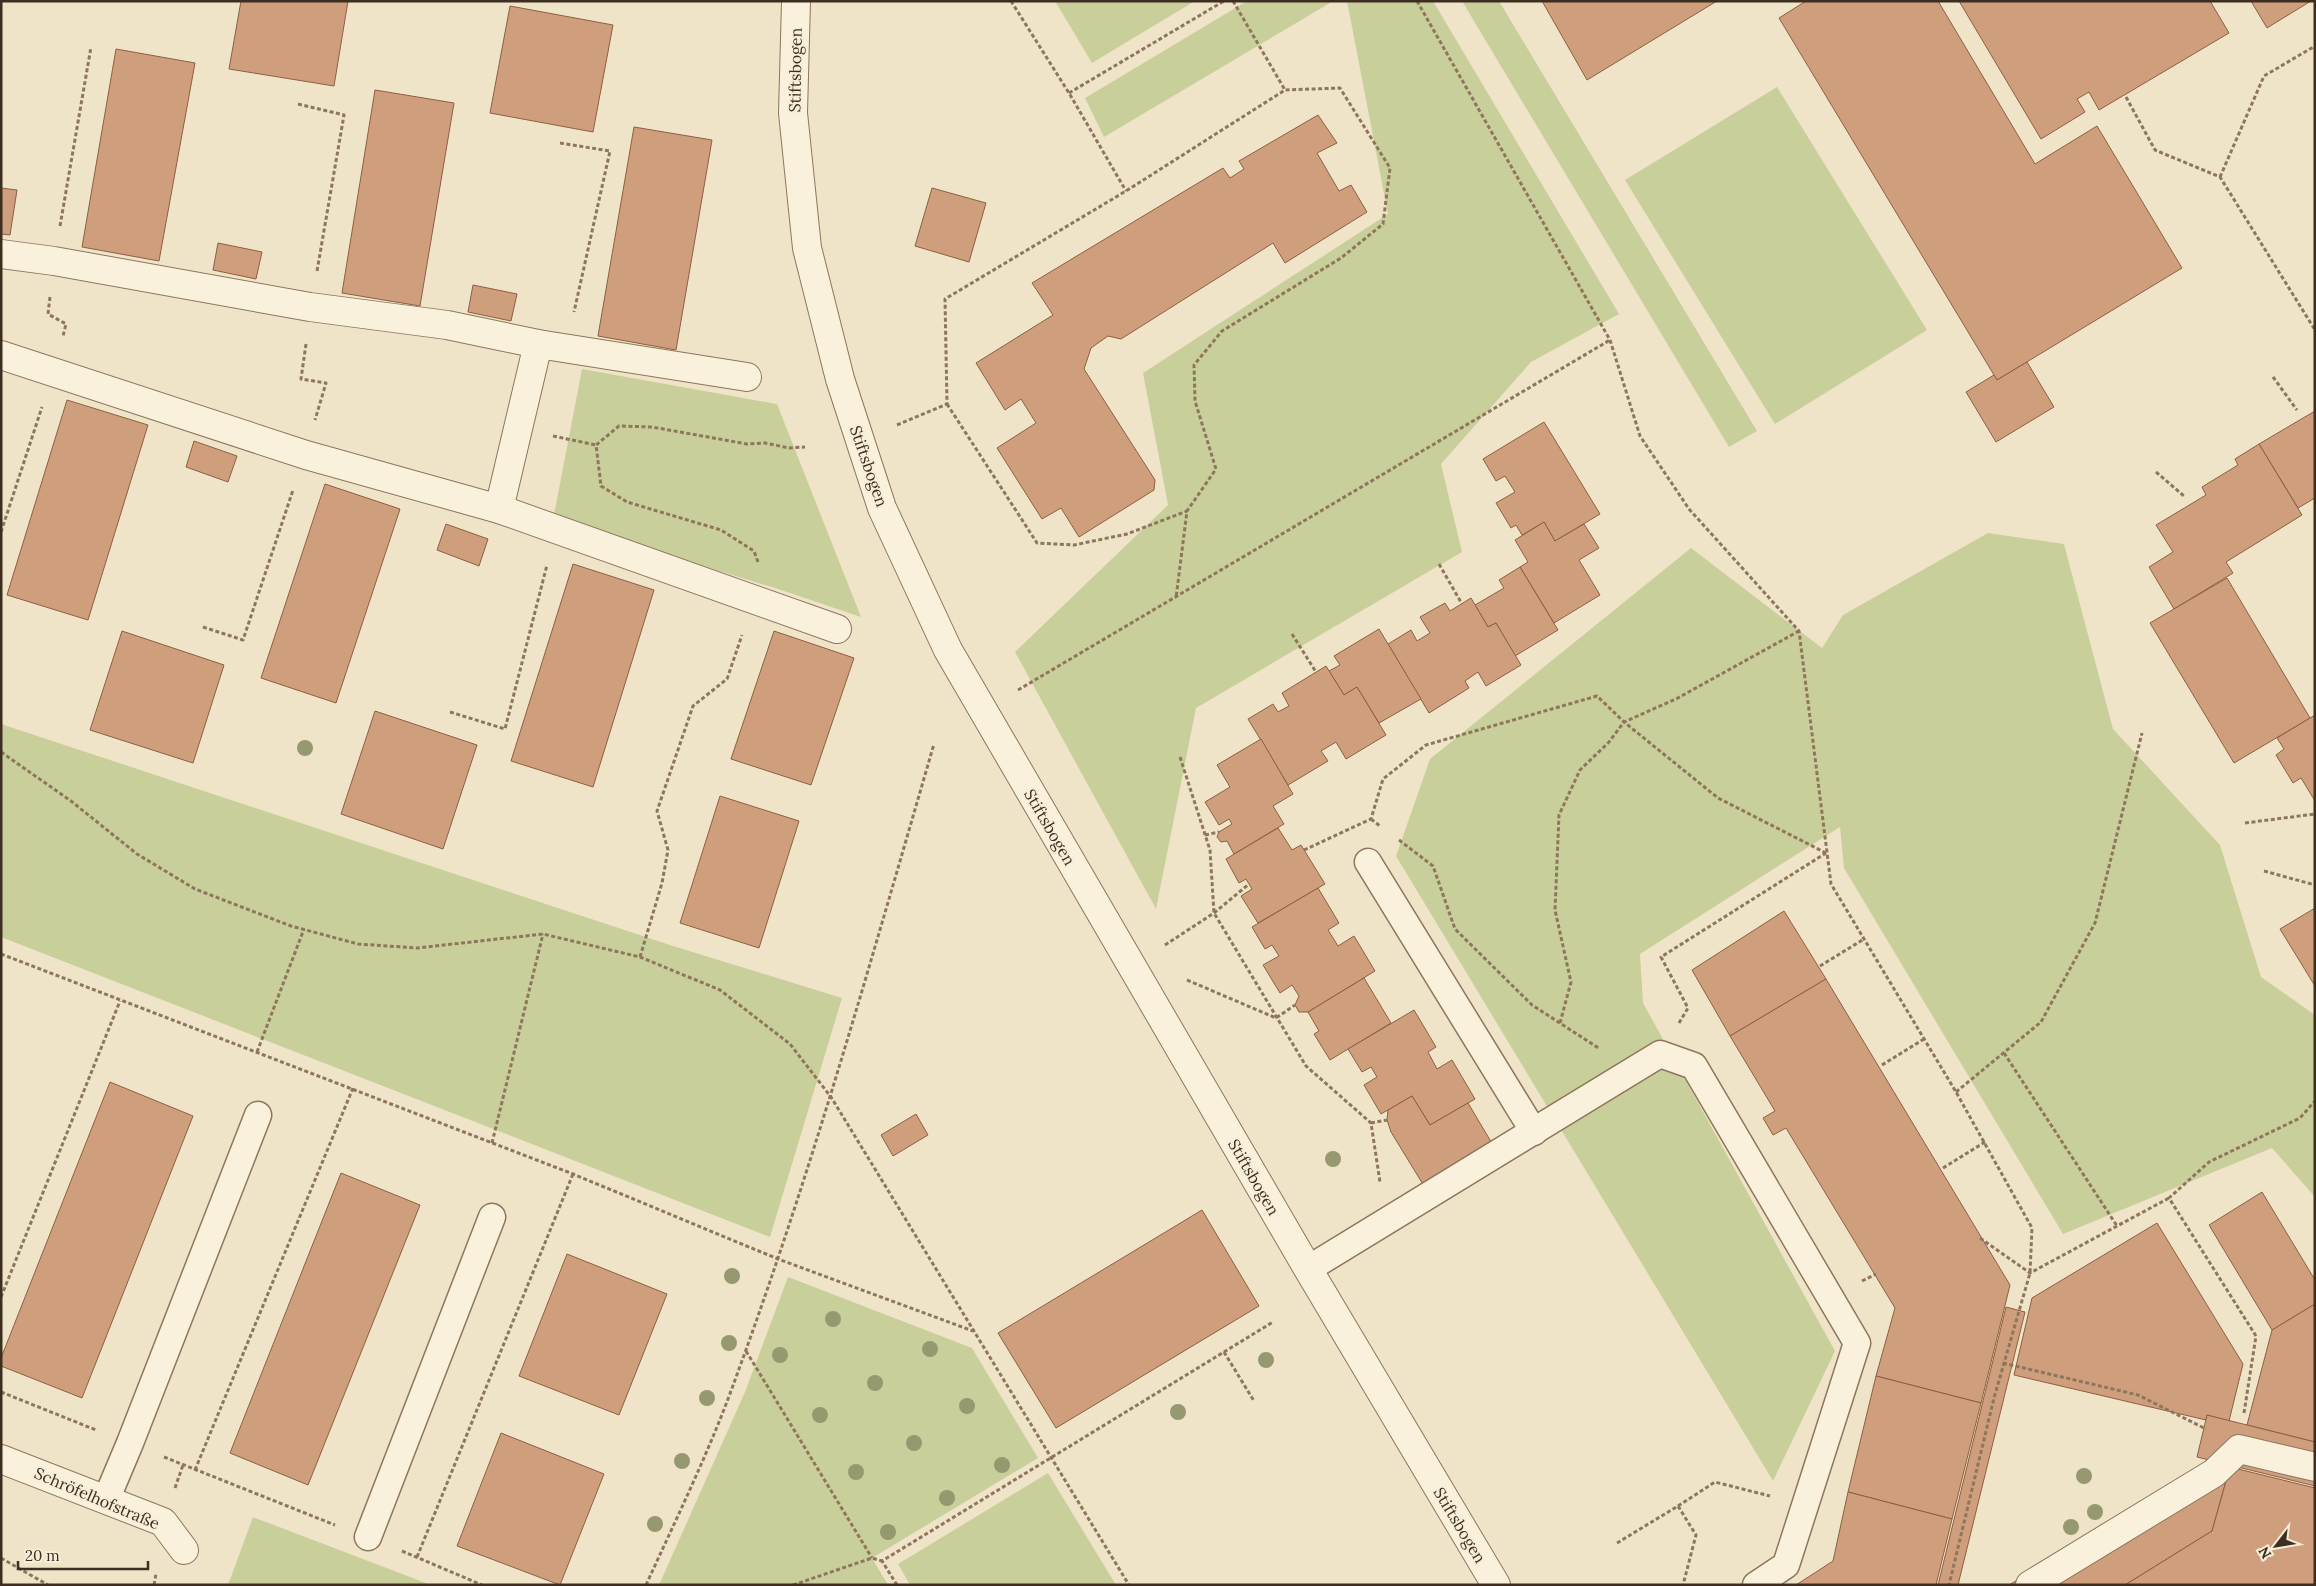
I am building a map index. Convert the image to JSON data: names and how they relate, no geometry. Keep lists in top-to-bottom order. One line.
{"streets":{"street":["Stiftsbogen","Schröfelhofstraße"]},"scale_bar":"20 m","north":"bottom left"}
